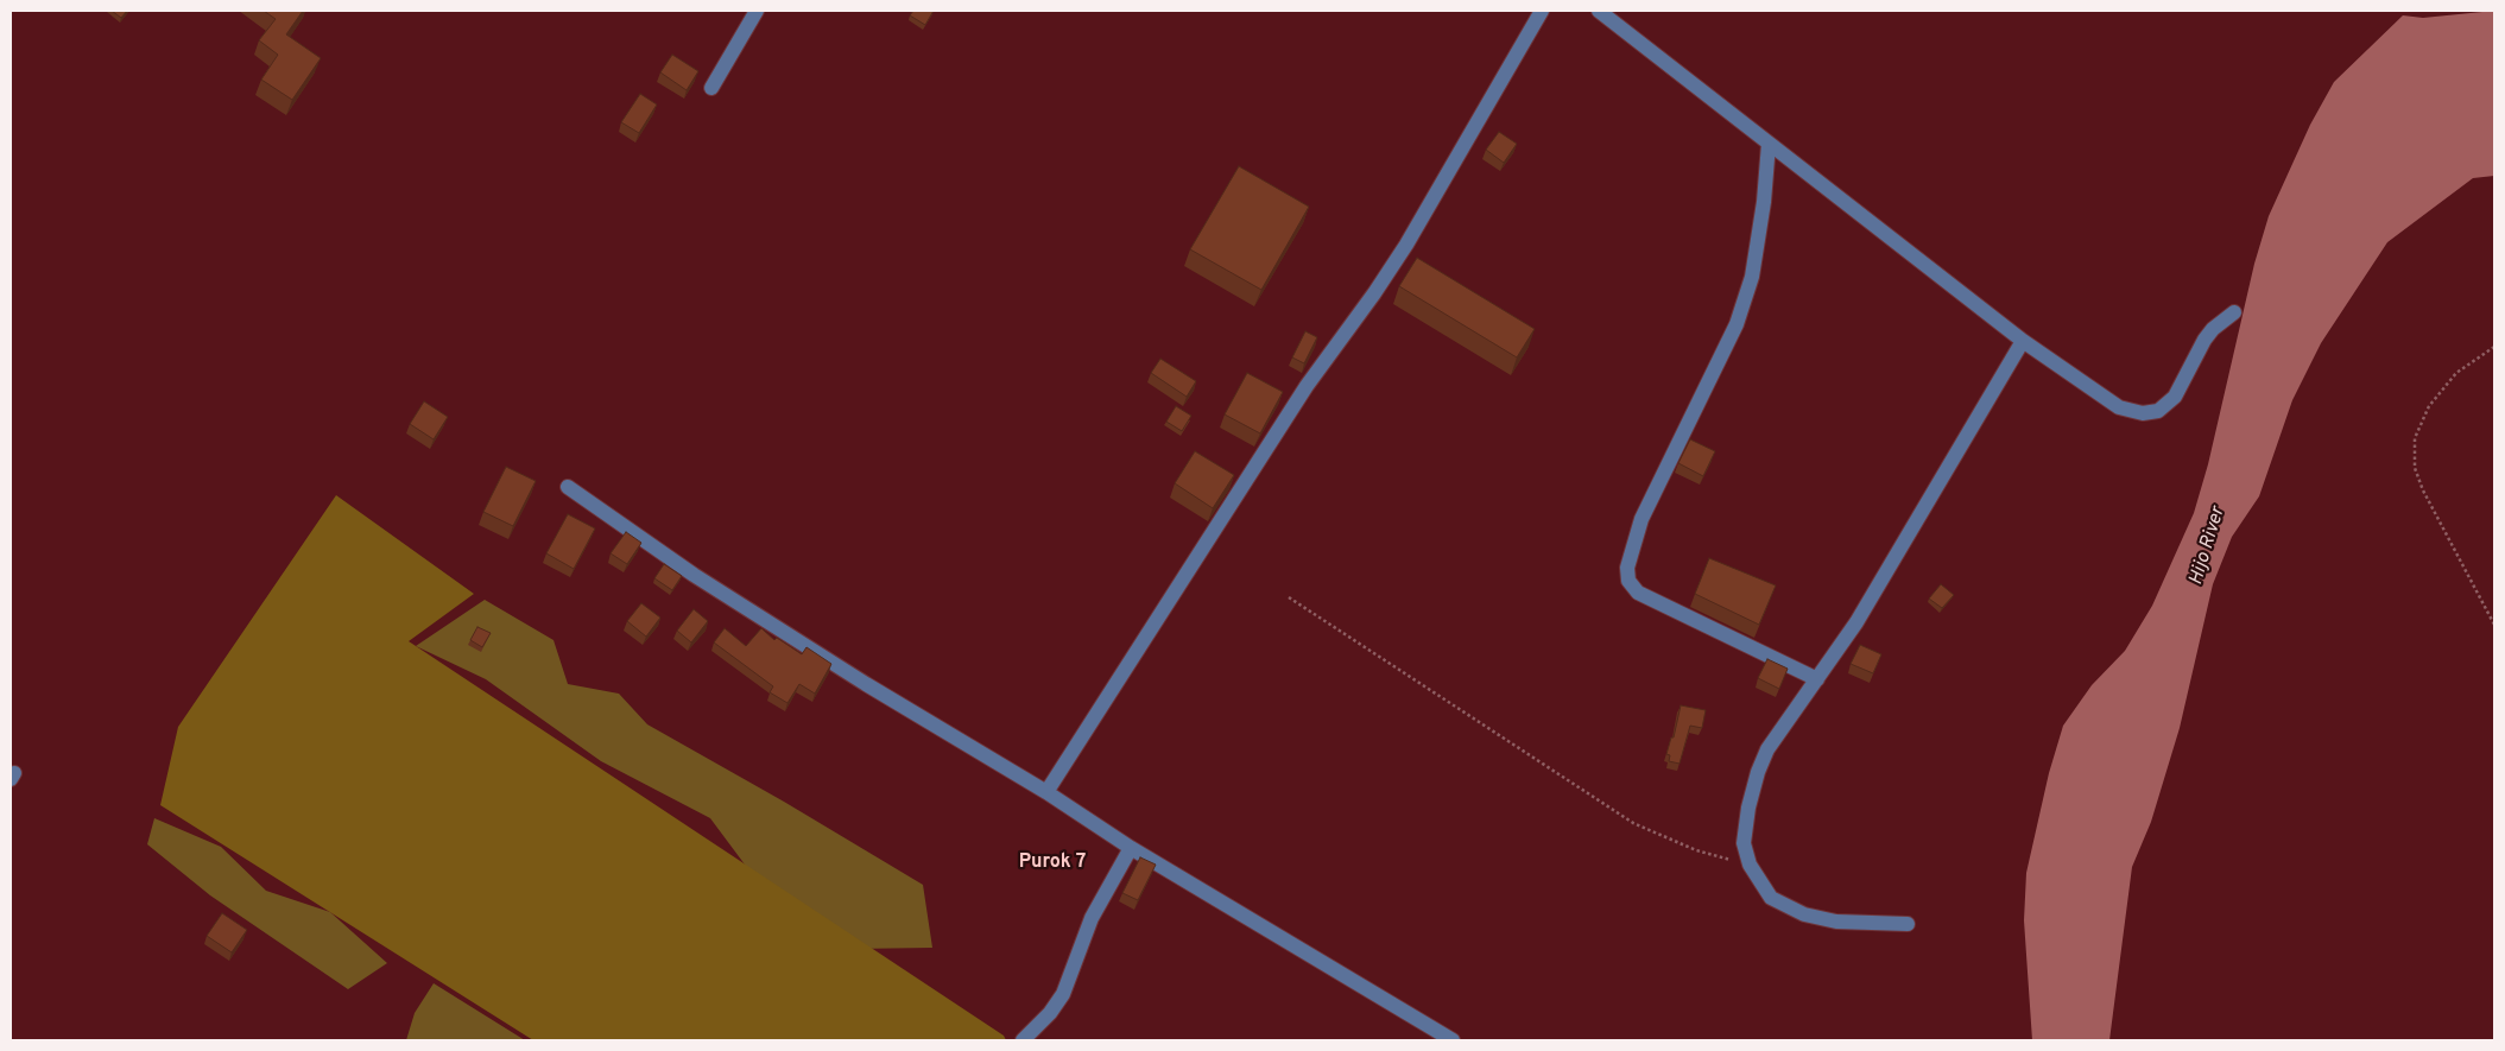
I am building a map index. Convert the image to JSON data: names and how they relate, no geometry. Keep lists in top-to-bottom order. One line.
{"districts":["Purok 7"],"water":["Hijo River"]}
